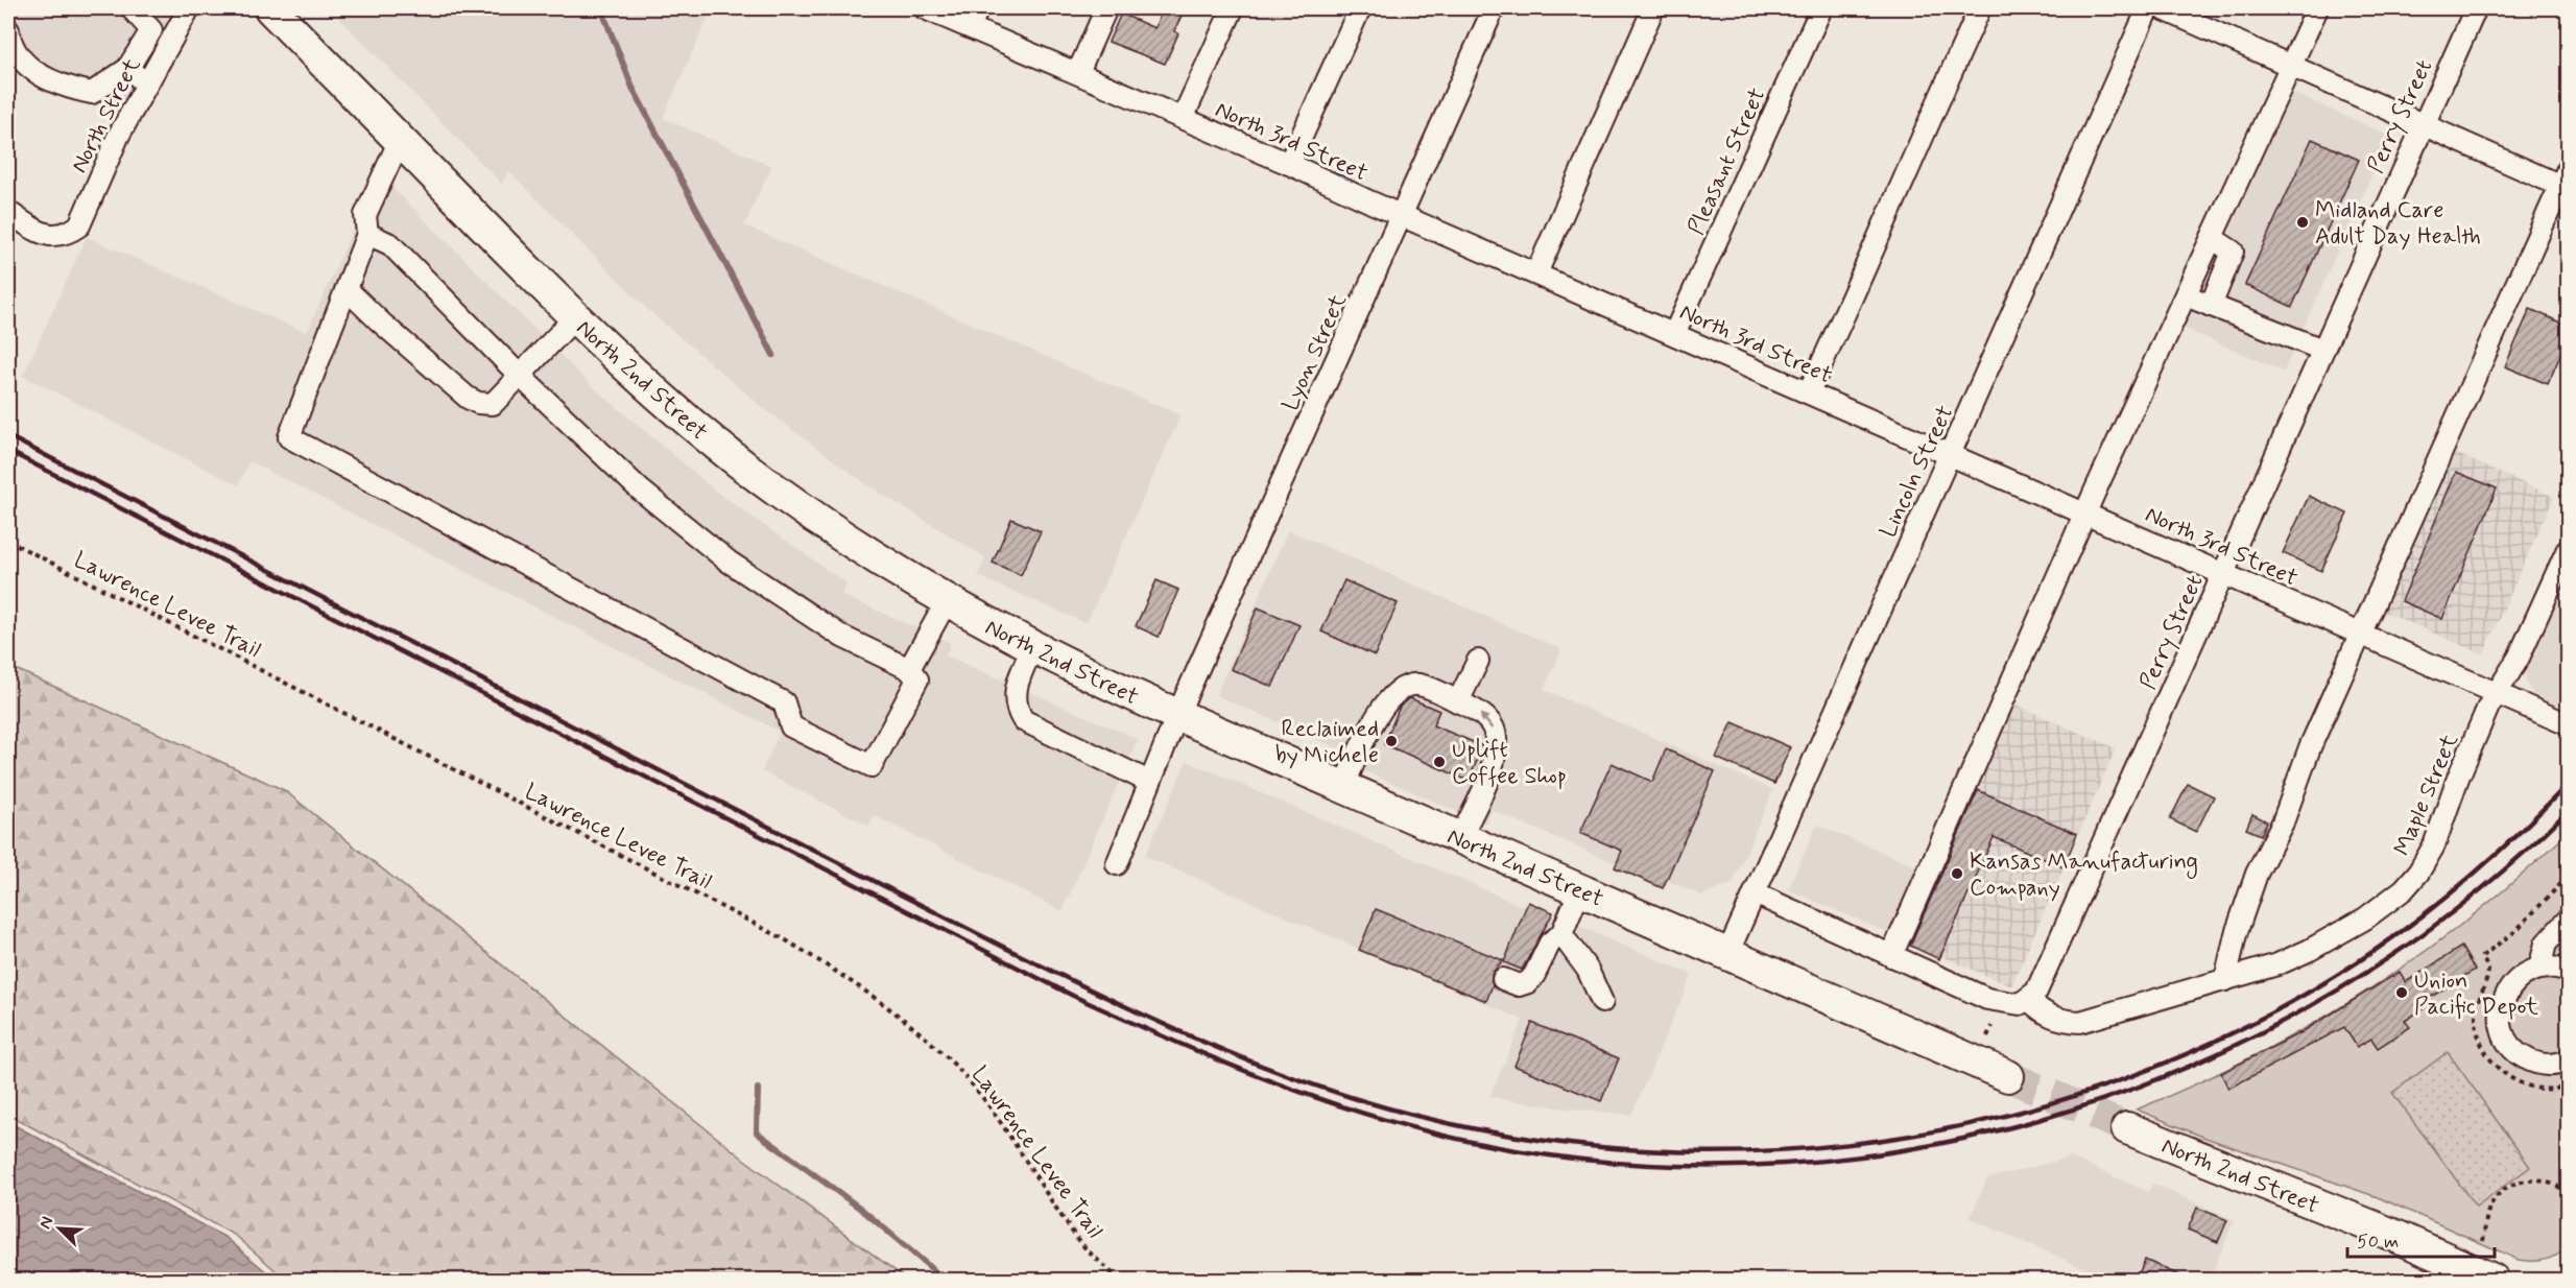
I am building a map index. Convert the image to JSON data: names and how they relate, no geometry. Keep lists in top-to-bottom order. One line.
{"streets":{"highway":["North 2nd Street"],"street":["North Street","Perry Street","North 3rd Street","Pleasant Street","Lyon Street","Lincoln Street","Maple Street"],"path":["Lawrence Levee Trail"]},"crossings":[["Perry Street","North 3rd Street"],["Perry Street","Maple Street"],["North 3rd Street","Pleasant Street"],["North 3rd Street","Lyon Street"],["North 3rd Street","Lincoln Street"],["North 3rd Street","Maple Street"],["Lyon Street","North 2nd Street"],["North 2nd Street","Lincoln Street"]],"places":["Midland Care Adult Day Health","Reclaimed by Michele","Uplift Coffee Shop","Kansas Manufacturing Company","Union Pacific Depot"],"scale_bar":"50 m","north":"top left"}
